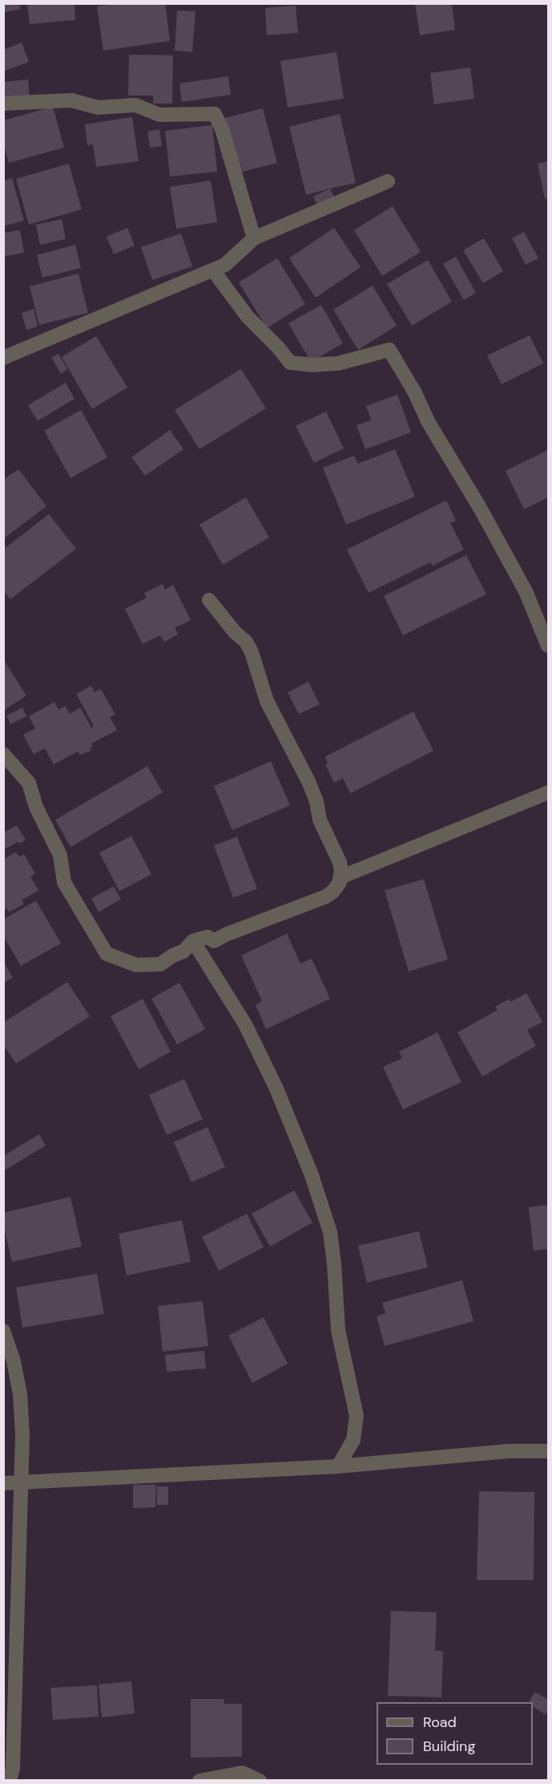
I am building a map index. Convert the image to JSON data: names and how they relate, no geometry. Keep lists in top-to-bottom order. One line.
{"legend":["Road","Building"]}
